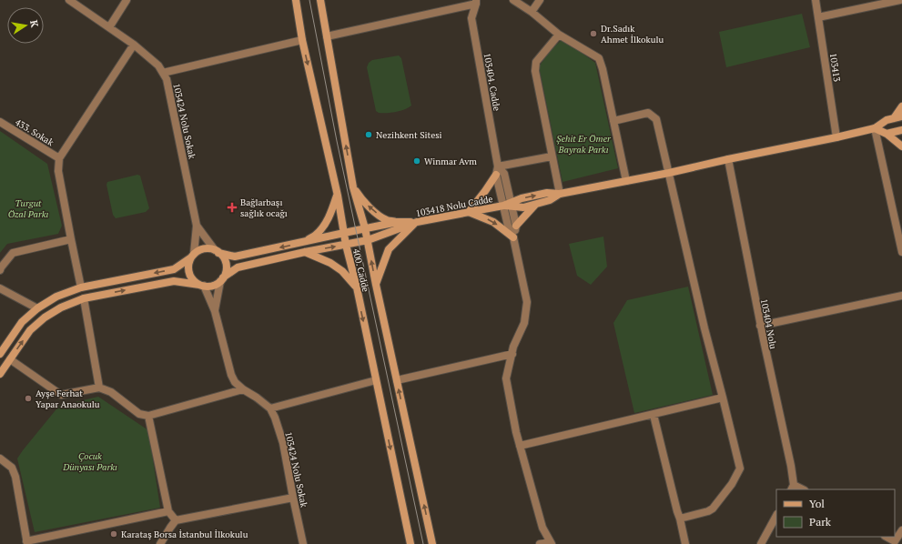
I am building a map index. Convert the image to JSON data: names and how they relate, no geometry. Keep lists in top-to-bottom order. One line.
{"streets":{"main road":["103418 Nolu Cadde","400. Cadde"],"street":["103413","103404. Cadde","103424 Nolu Sokak","433. Sokak","103404 Nolu"]},"crossings":[["103404. Cadde","103418 Nolu Cadde"],["103424 Nolu Sokak","103418 Nolu Cadde"],["103418 Nolu Cadde","400. Cadde"]],"parks":["Şehit Er Ömer Bayrak Parkı","Turgut Özal Parkı","Çocuk Dünyası Parkı"],"places":{"other":["Dr.Sadık Ahmet İlkokulu","Nezihkent Sitesi","Winmar Avm","Ayşe Ferhat Yapar Anaokulu","Karataş Borsa İstanbul İlkokulu"],"health":["Bağlarbaşı sağlık ocağı"]},"legend":["Yol","Park"],"north":"right"}
